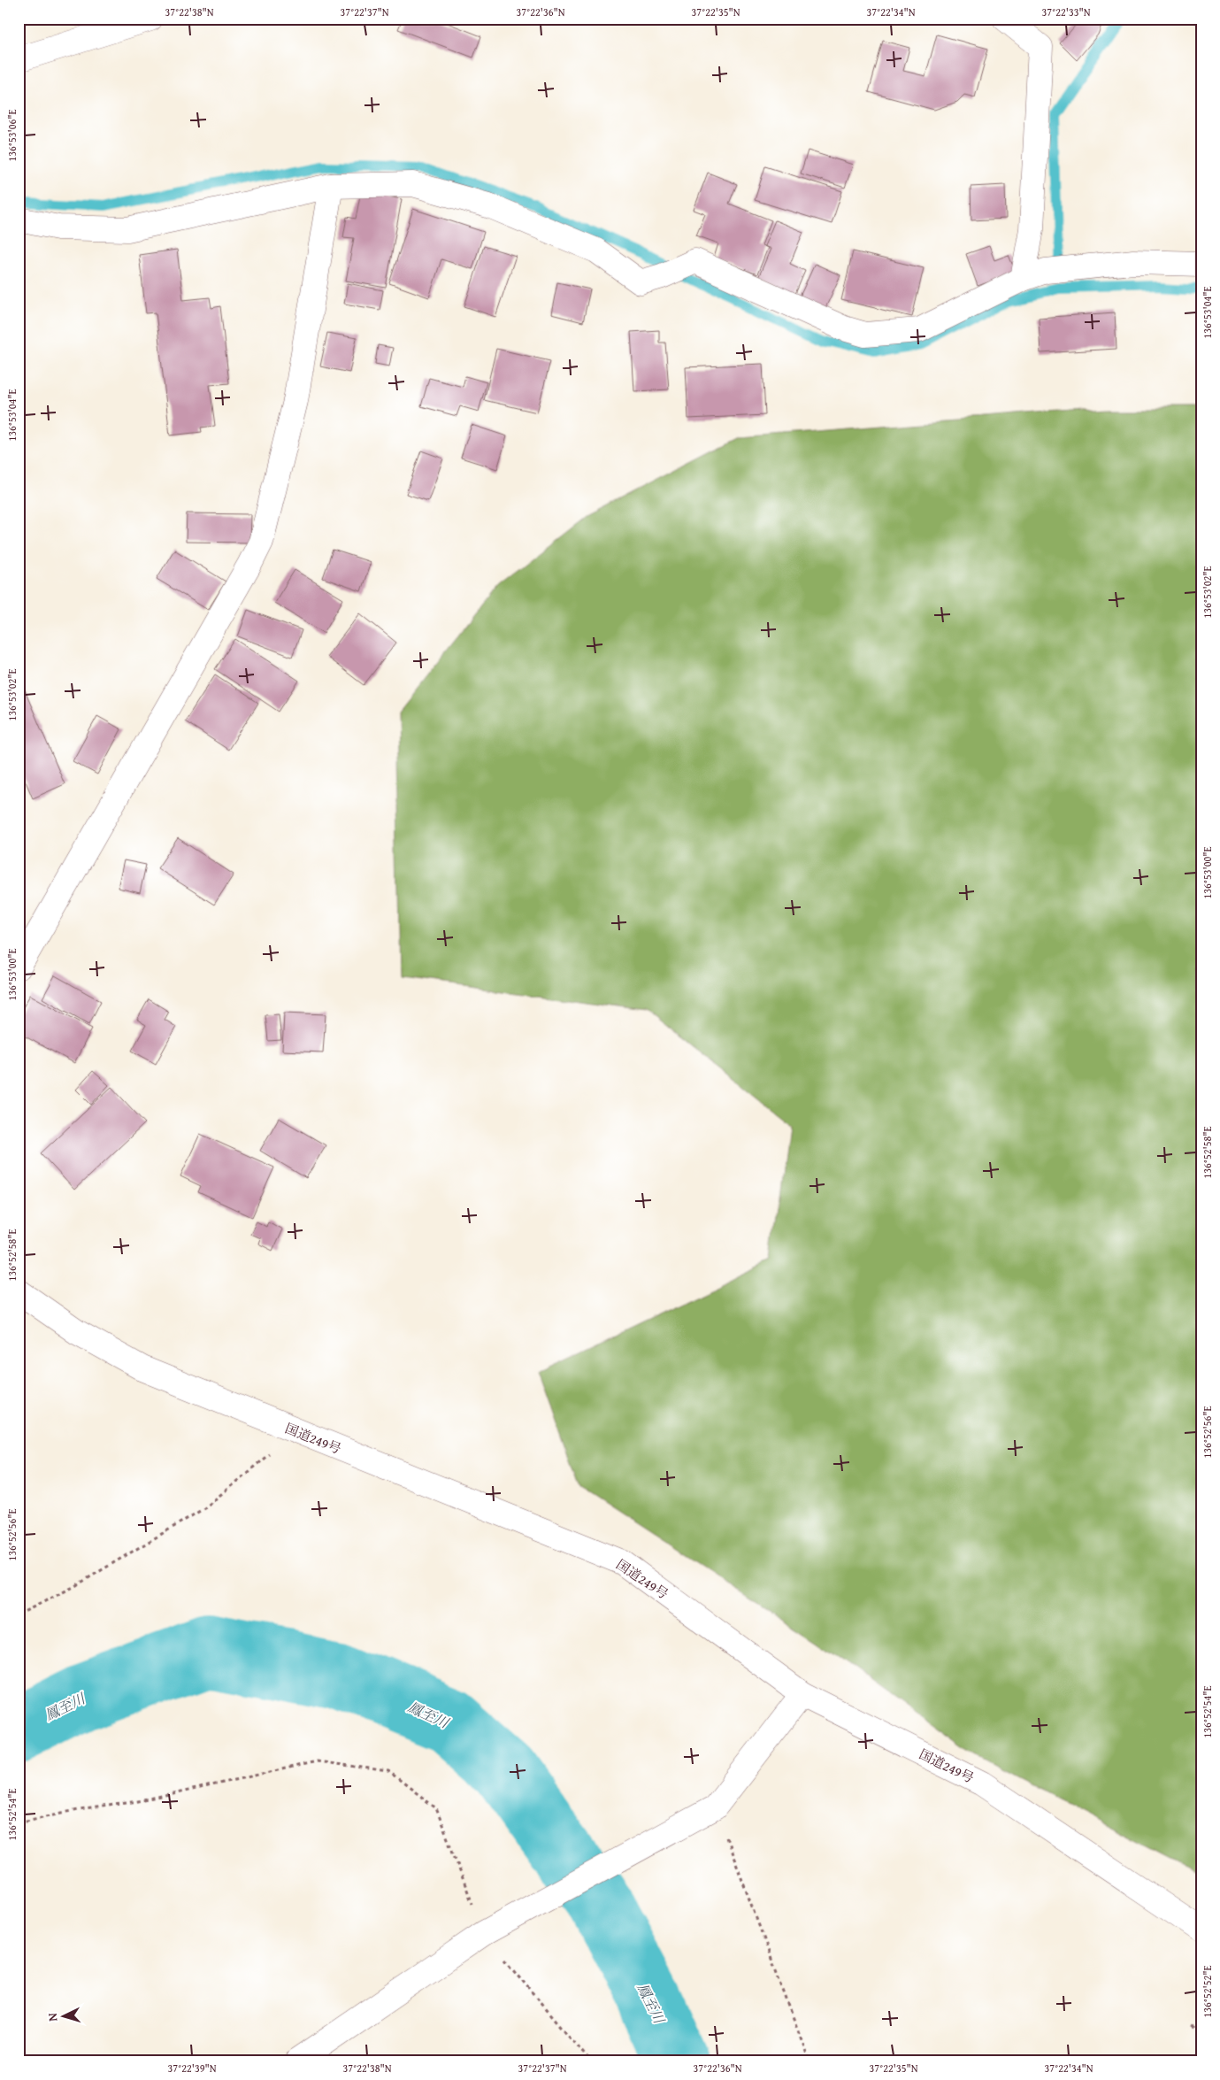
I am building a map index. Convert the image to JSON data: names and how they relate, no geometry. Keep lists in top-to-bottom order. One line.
{"streets":{"main road":["国道249号"]},"water":["鳳至川"],"north":"left","coordinates":["37°22'38\"N","37°22'37\"N","37°22'36\"N","37°22'35\"N","37°22'34\"N","37°22'33\"N","136°53'06\"E","136°53'04\"E","136°53'02\"E","136°53'00\"E","136°52'58\"E","136°52'56\"E","136°52'54\"E","136°52'52\"E","37°22'39\"N"]}
